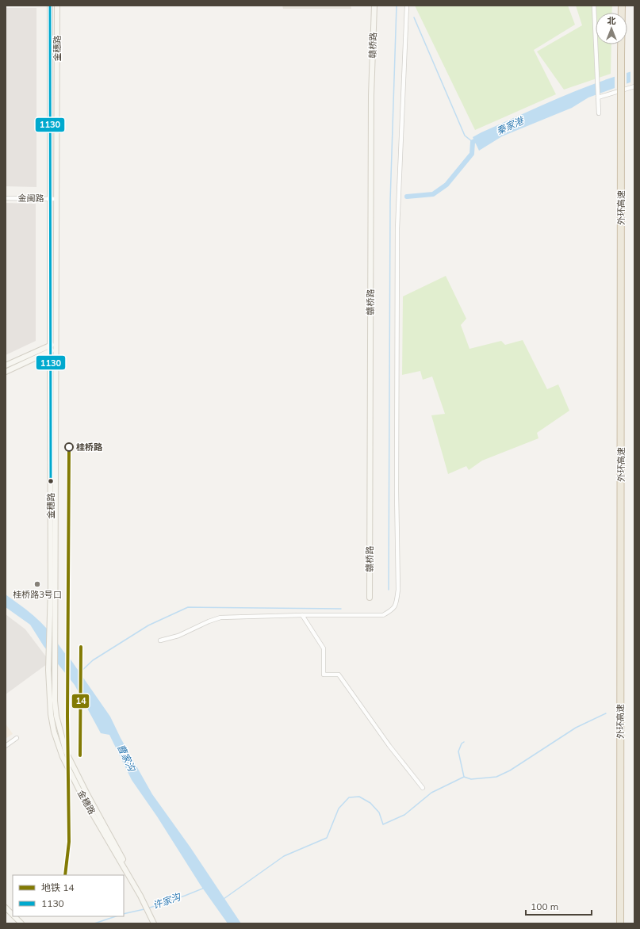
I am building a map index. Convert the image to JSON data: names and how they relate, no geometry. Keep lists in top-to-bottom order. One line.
{"streets":{"highway":["外环高速"],"street":["赣桥路","金穗路","金闽路"]},"crossings":[["金穗路","金闽路"]],"water":["秦家港","曹家沟","许家沟"],"places":["桂桥路","桂桥路3号口"],"lines":["transit line 1130","metro line 14"],"legend":["地铁 14","1130"],"scale_bar":"100 m","north":"top"}
